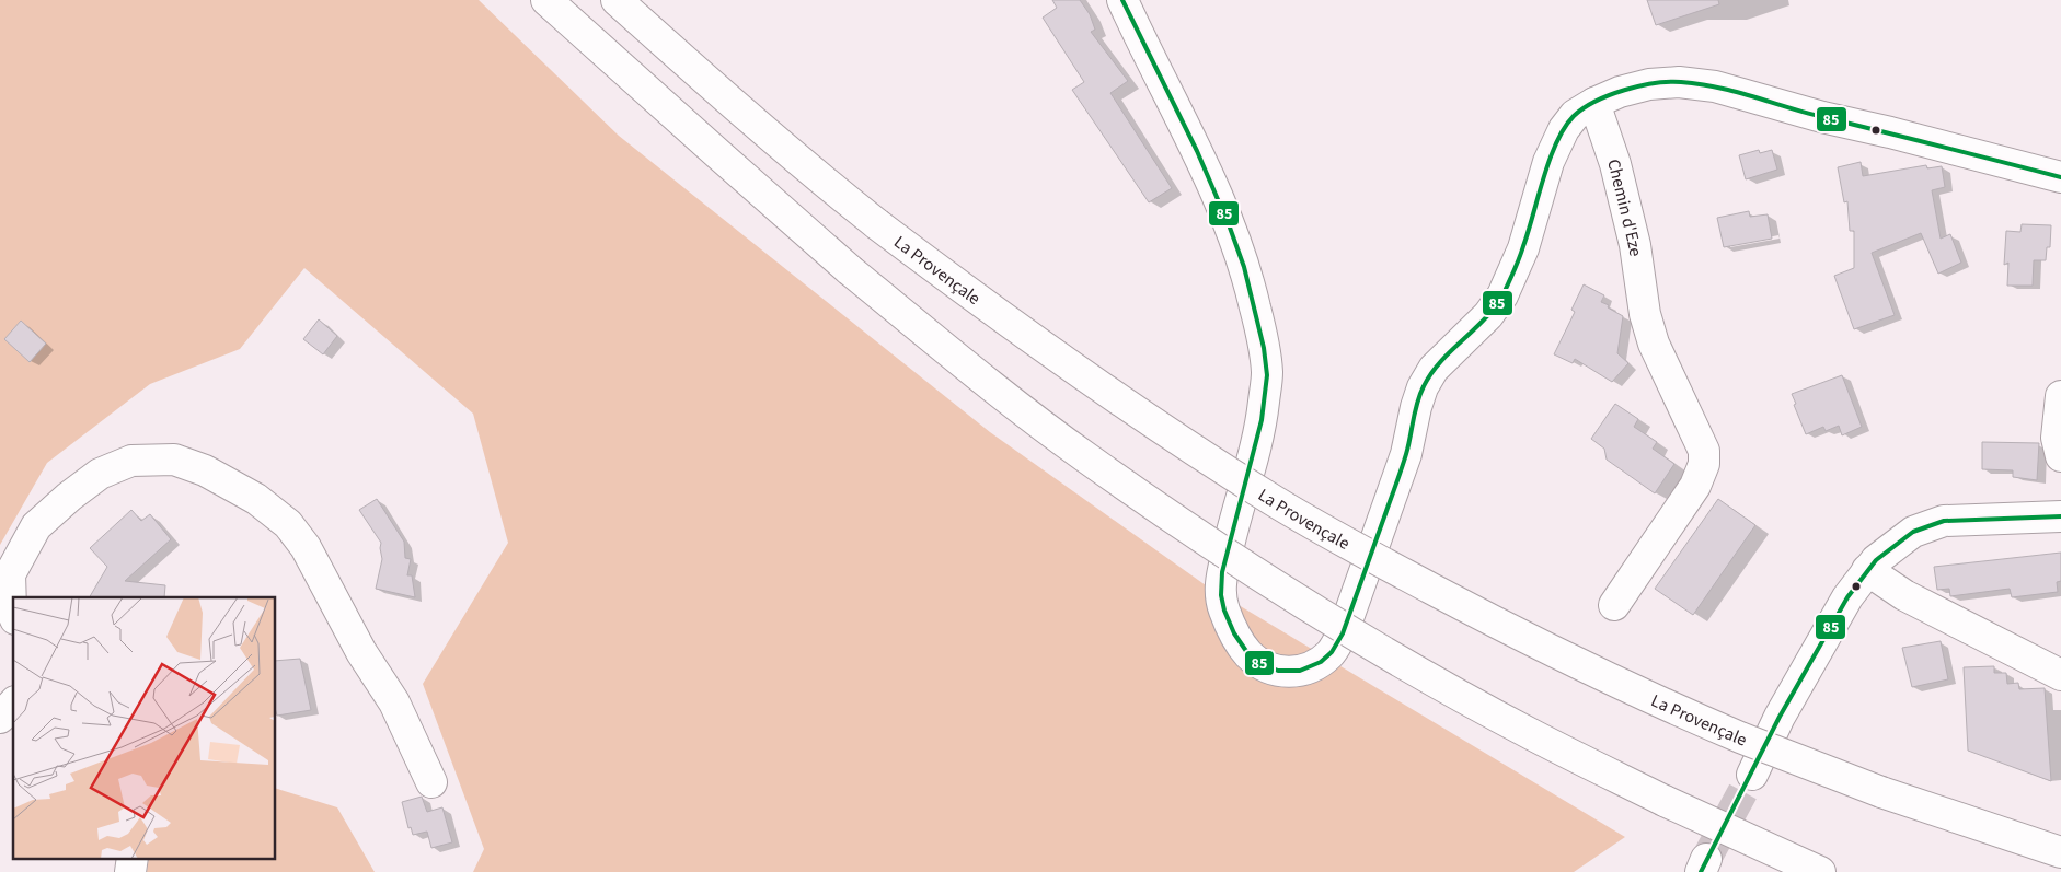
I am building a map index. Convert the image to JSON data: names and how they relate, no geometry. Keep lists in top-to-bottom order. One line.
{"streets":{"main road":["Chemin d'Eze","La Provençale"]},"lines":["transit line 85"]}
